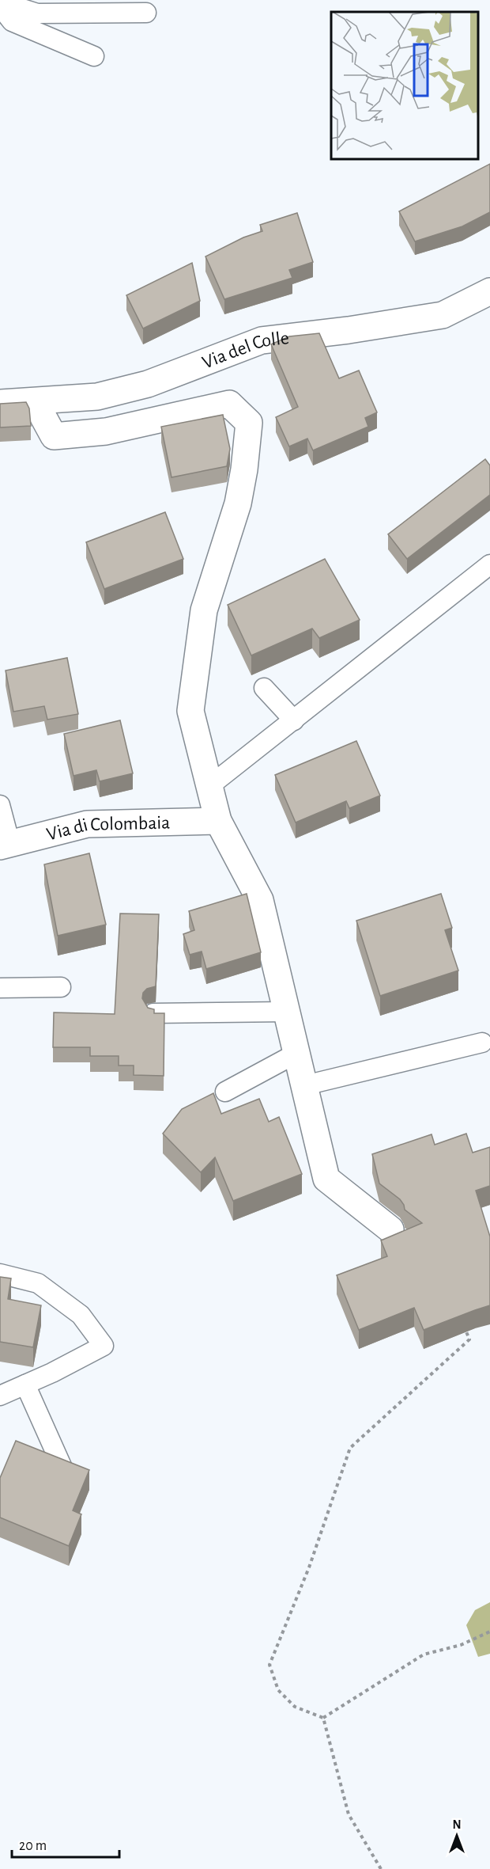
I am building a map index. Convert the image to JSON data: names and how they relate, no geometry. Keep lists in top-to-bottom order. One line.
{"streets":{"street":["Via del Colle","Via di Colombaia"]},"scale_bar":"20 m","north":"top"}
